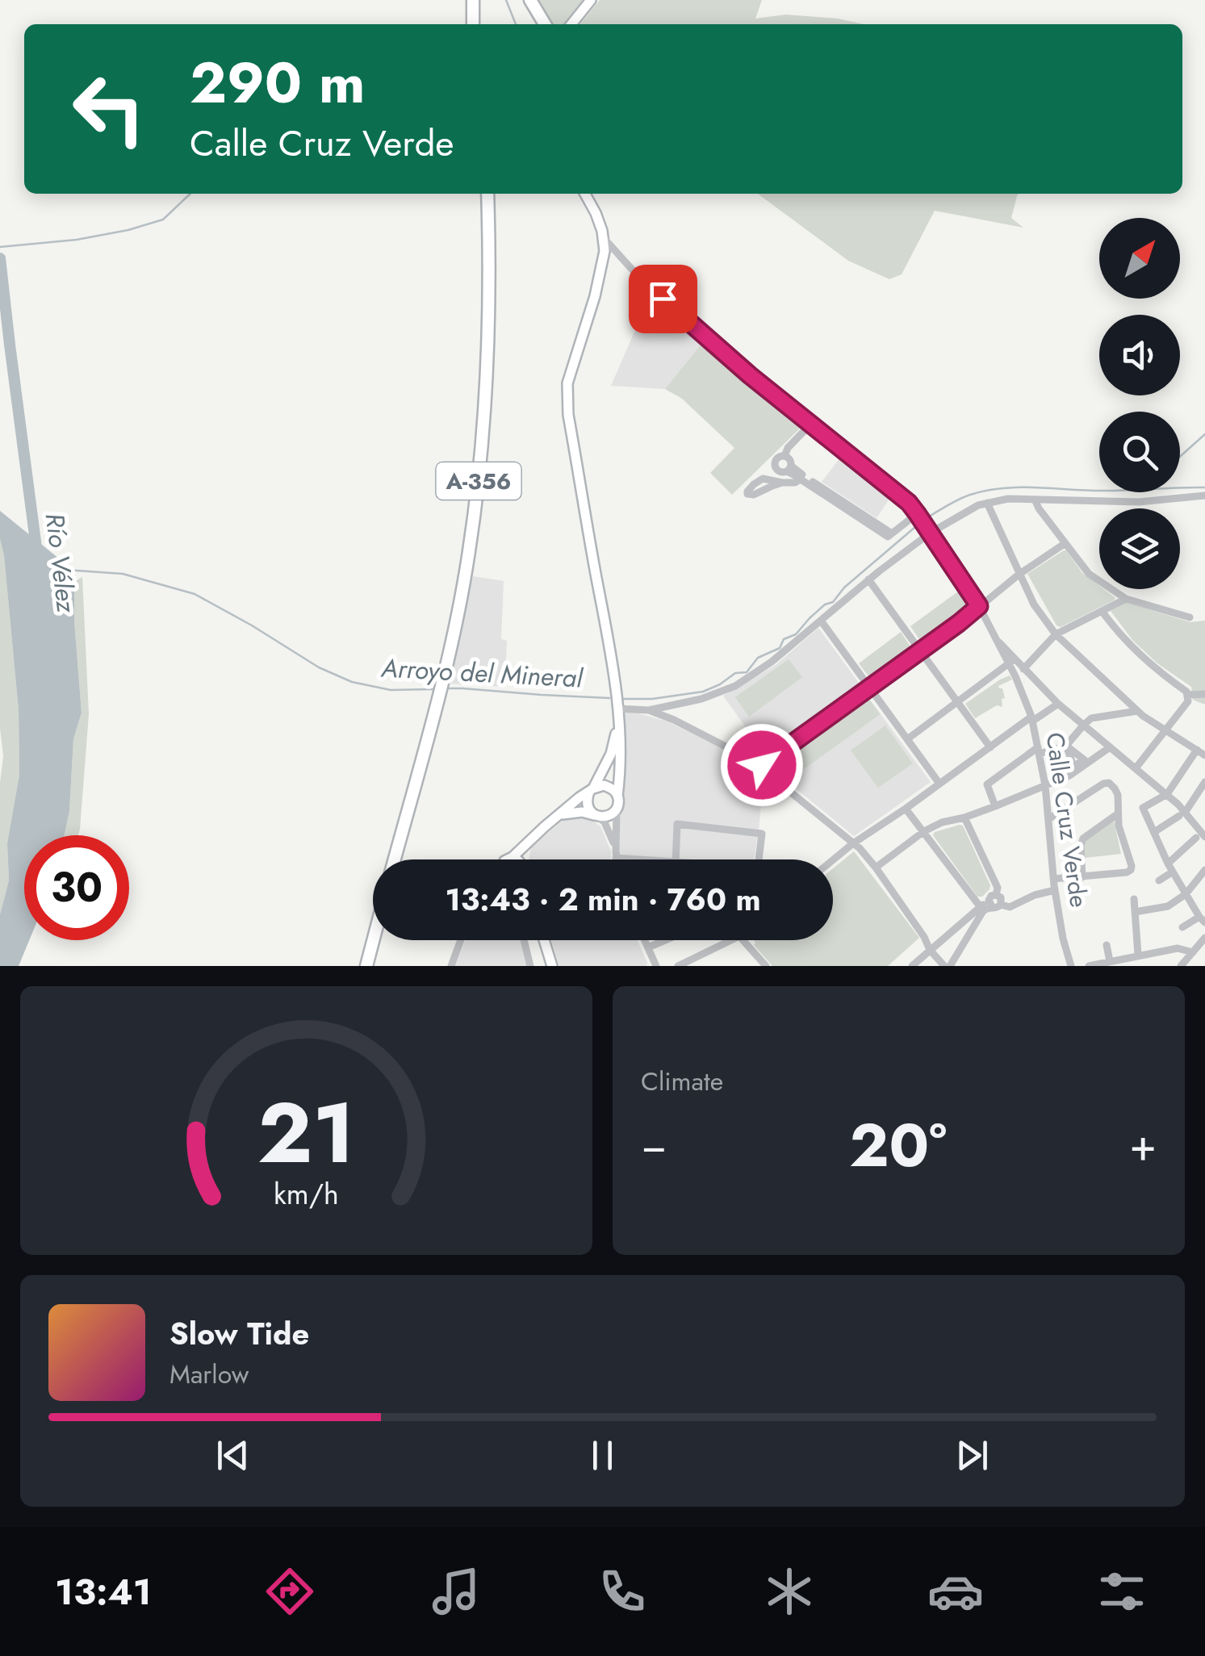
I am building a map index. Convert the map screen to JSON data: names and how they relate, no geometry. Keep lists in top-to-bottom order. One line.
{"streets":{"main road":["A-356"],"street":["Calle Cruz Verde"]},"water":["Río Vélez","Arroyo del Mineral"],"north":"top right","page":{"turn":["290 m","Calle Cruz Verde"],"limit":"30","trip":"13:43 · 2 min · 760 m","tile":"Climate","heat":["−","20°","+"],"song":["Slow Tide","Marlow"],"tabs":"13:41","gauge":["21","km/h"]}}
